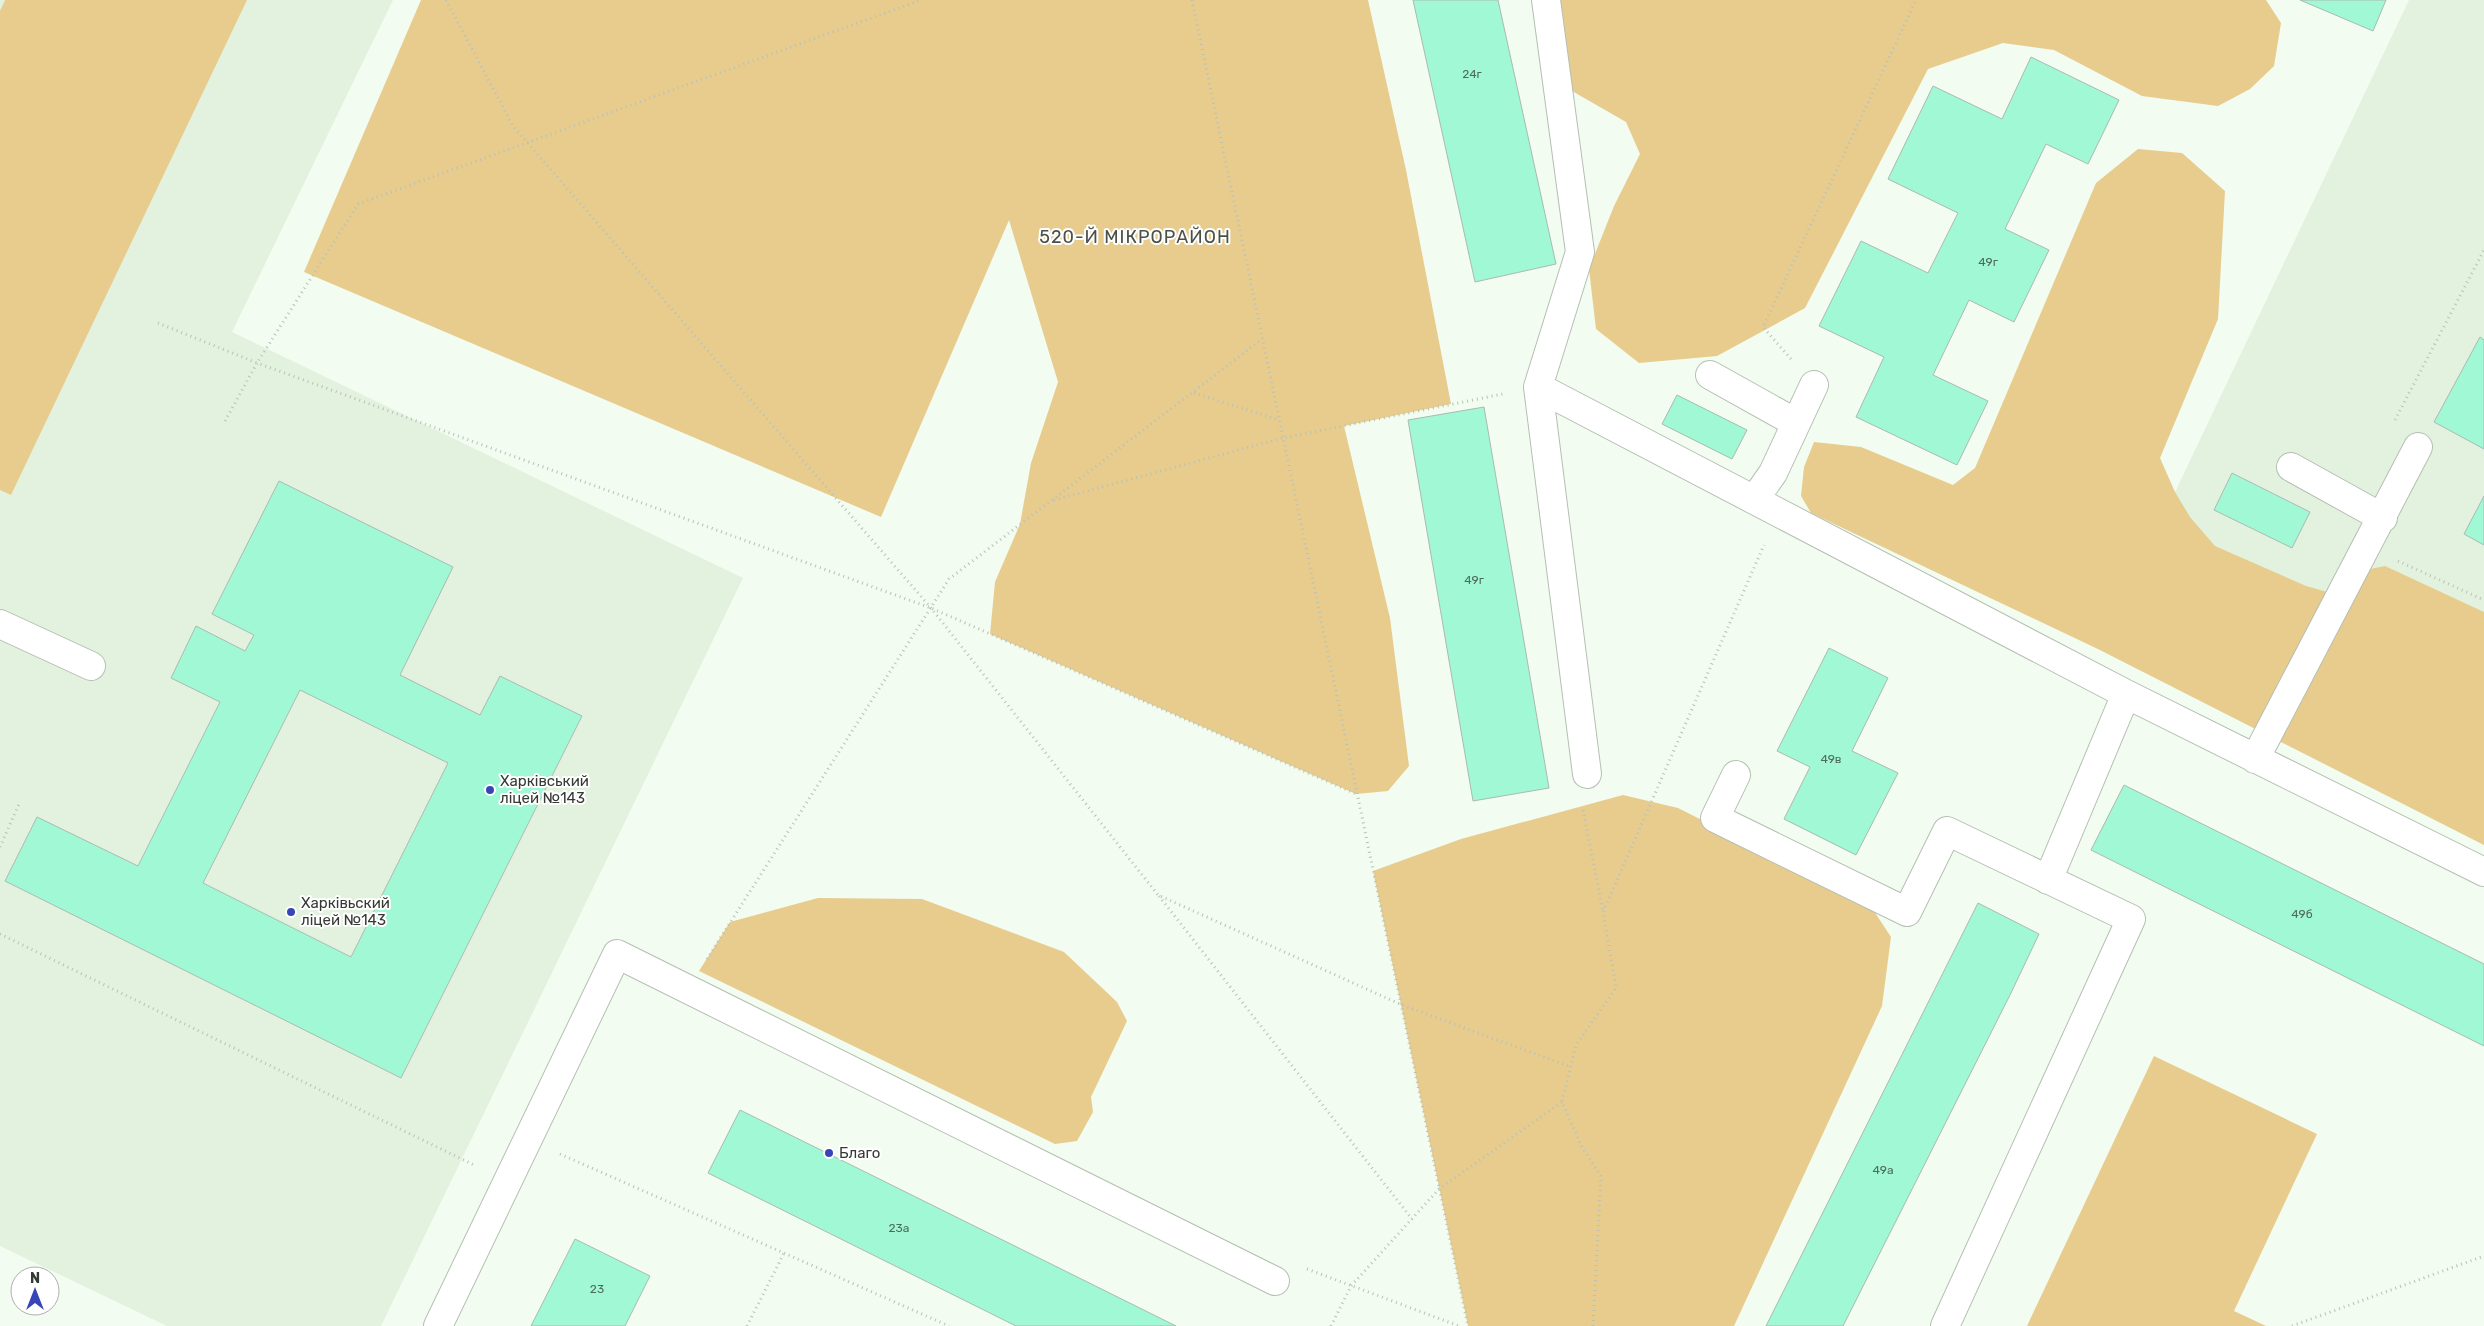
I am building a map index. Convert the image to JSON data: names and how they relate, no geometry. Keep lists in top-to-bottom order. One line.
{"districts":["520-Й МІКРОРАЙОН"],"places":["Харківський ліцей №143","Харківьский ліцей №143","Благо"],"house_numbers":["24г","49г","49г","49в","49б","49а","23а","23"],"north":"top"}
